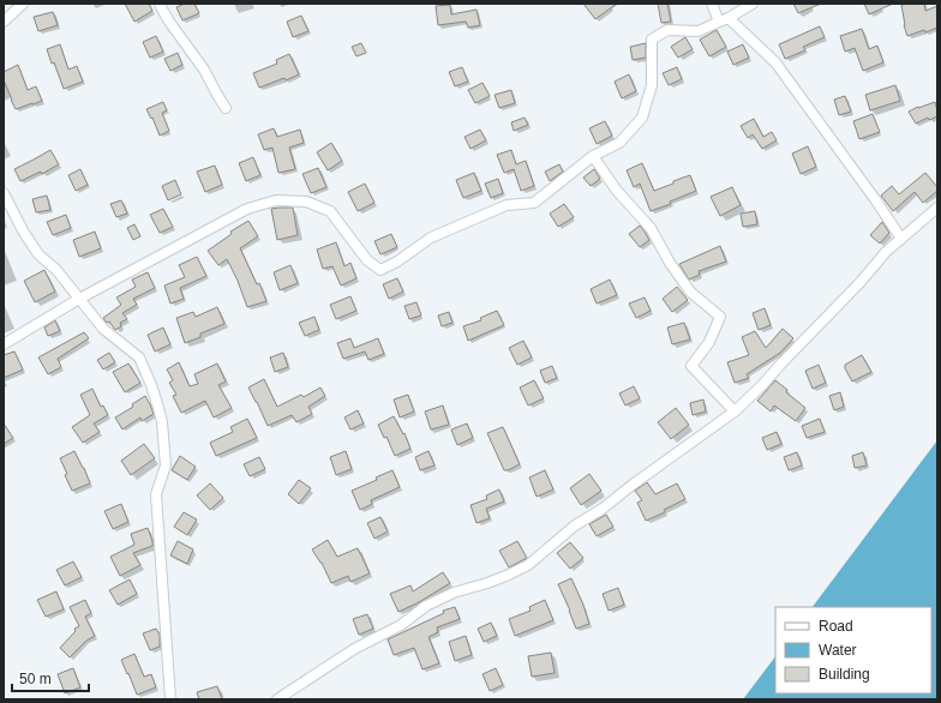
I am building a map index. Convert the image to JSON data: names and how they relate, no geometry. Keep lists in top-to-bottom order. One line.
{"legend":["Road","Water","Building"],"scale_bar":"50 m"}
